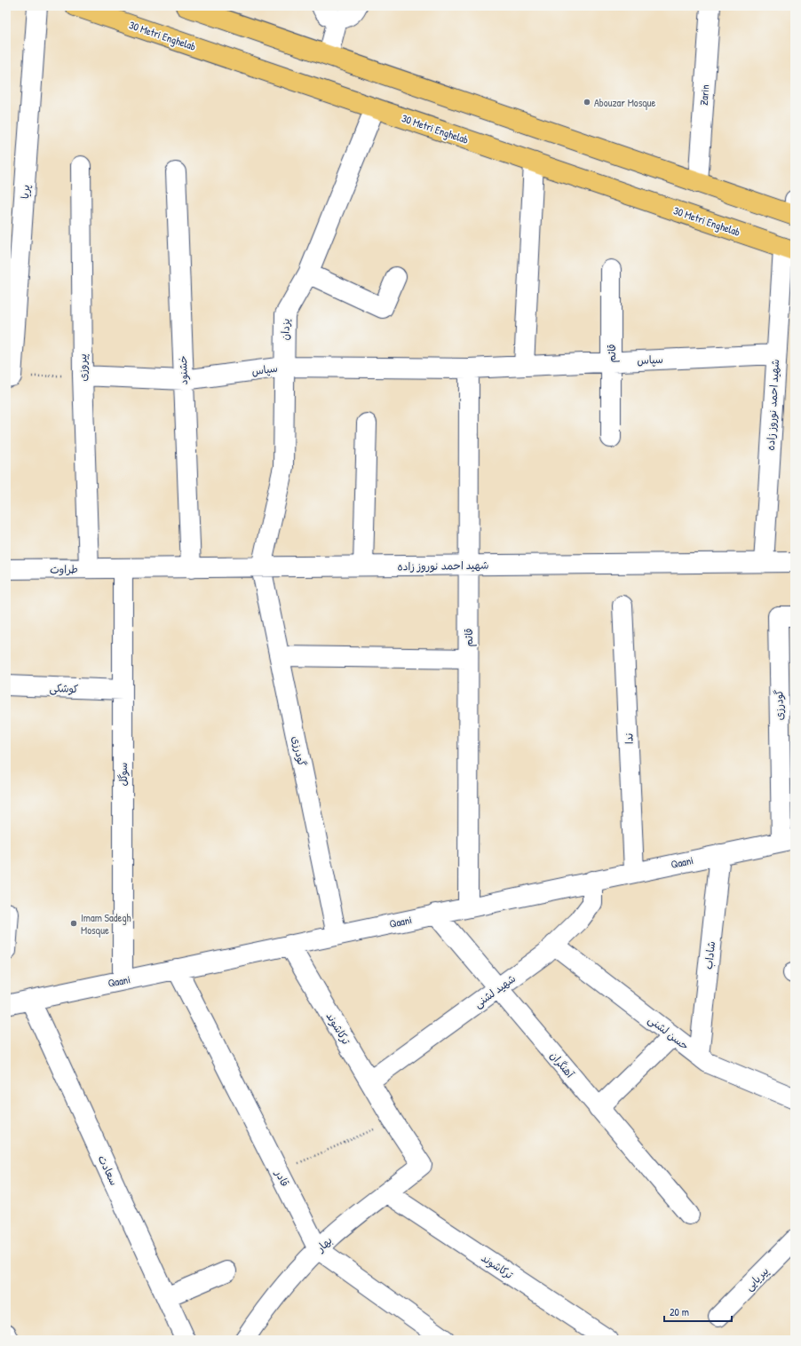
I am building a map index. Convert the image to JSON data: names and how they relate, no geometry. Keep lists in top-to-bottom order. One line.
{"streets":{"main road":["30 Metri Enghelab"],"street":["Zarin","پریا","یزدان","قائم","سپاس","پیروزی","خشنود","شهید احمد نوروز زاده","طراوت","کوشکی","گودرزی","ندا","سوگل","Qaani","شاداب","شهید لشنی","ترکاشوند","حسن لشنی","آهنگران","سعادت","قادر","بهار","پیریایی"]},"crossings":[["30 Metri Enghelab","یزدان"],["30 Metri Enghelab","شهید احمد نوروز زاده"],["یزدان","سپاس"],["یزدان","شهید احمد نوروز زاده"],["یزدان","گودرزی"],["قائم","سپاس"],["قائم","شهید احمد نوروز زاده"],["قائم","Qaani"],["سپاس","پیروزی"],["سپاس","خشنود"],["سپاس","شهید احمد نوروز زاده"],["پیروزی","طراوت"],["خشنود","شهید احمد نوروز زاده"],["شهید احمد نوروز زاده","طراوت"],["شهید احمد نوروز زاده","گودرزی"],["شهید احمد نوروز زاده","سوگل"],["طراوت","سوگل"],["کوشکی","سوگل"],["گودرزی","Qaani"],["ندا","Qaani"],["سوگل","Qaani"],["Qaani","شاداب"],["Qaani","شهید لشنی"],["Qaani","ترکاشوند"],["Qaani","آهنگران"],["Qaani","سعادت"],["Qaani","قادر"],["شاداب","حسن لشنی"],["شهید لشنی","ترکاشوند"],["شهید لشنی","حسن لشنی"],["شهید لشنی","آهنگران"],["ترکاشوند","بهار"],["قادر","بهار"]],"places":["Abouzar Mosque","Imam Sadegh Mosque"],"scale_bar":"20 m"}
